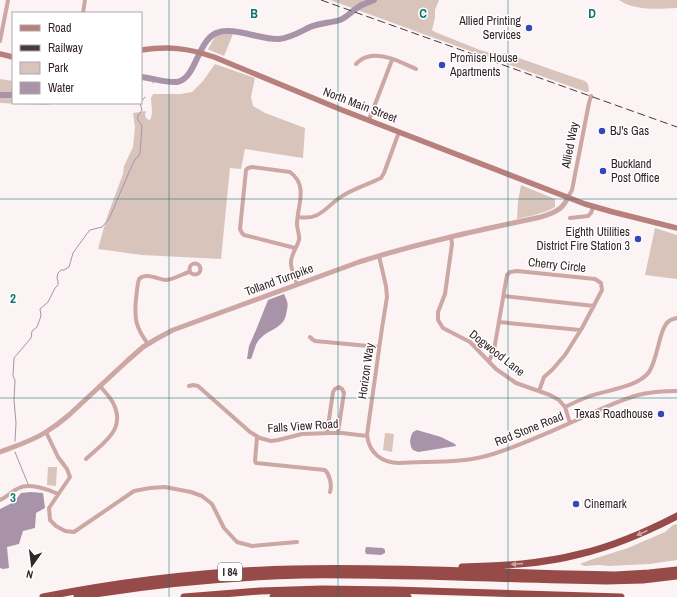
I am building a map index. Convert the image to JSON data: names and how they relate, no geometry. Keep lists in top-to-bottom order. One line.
{"streets":{"highway":["I 84"],"main road":["North Main Street"],"street":["Allied Way","Cherry Circle","Tolland Turnpike","Dogwood Lane","Horizon Way","Falls View Road","Red Stone Road"]},"crossings":[["North Main Street","Allied Way"],["North Main Street","Tolland Turnpike"],["Allied Way","Tolland Turnpike"],["Cherry Circle","Dogwood Lane"],["Tolland Turnpike","Dogwood Lane"],["Tolland Turnpike","Horizon Way"],["Horizon Way","Falls View Road"],["Horizon Way","Red Stone Road"],["Falls View Road","Red Stone Road"]],"places":["Allied Printing Services","Promise House Apartments","BJ's Gas","Buckland Post Office","Eighth Utilities District Fire Station 3","Texas Roadhouse","Cinemark"],"legend":["Road","Railway","Park","Water"],"north":"bottom","grid":{"columns":["B","C","D"],"rows":["2","3"]}}
